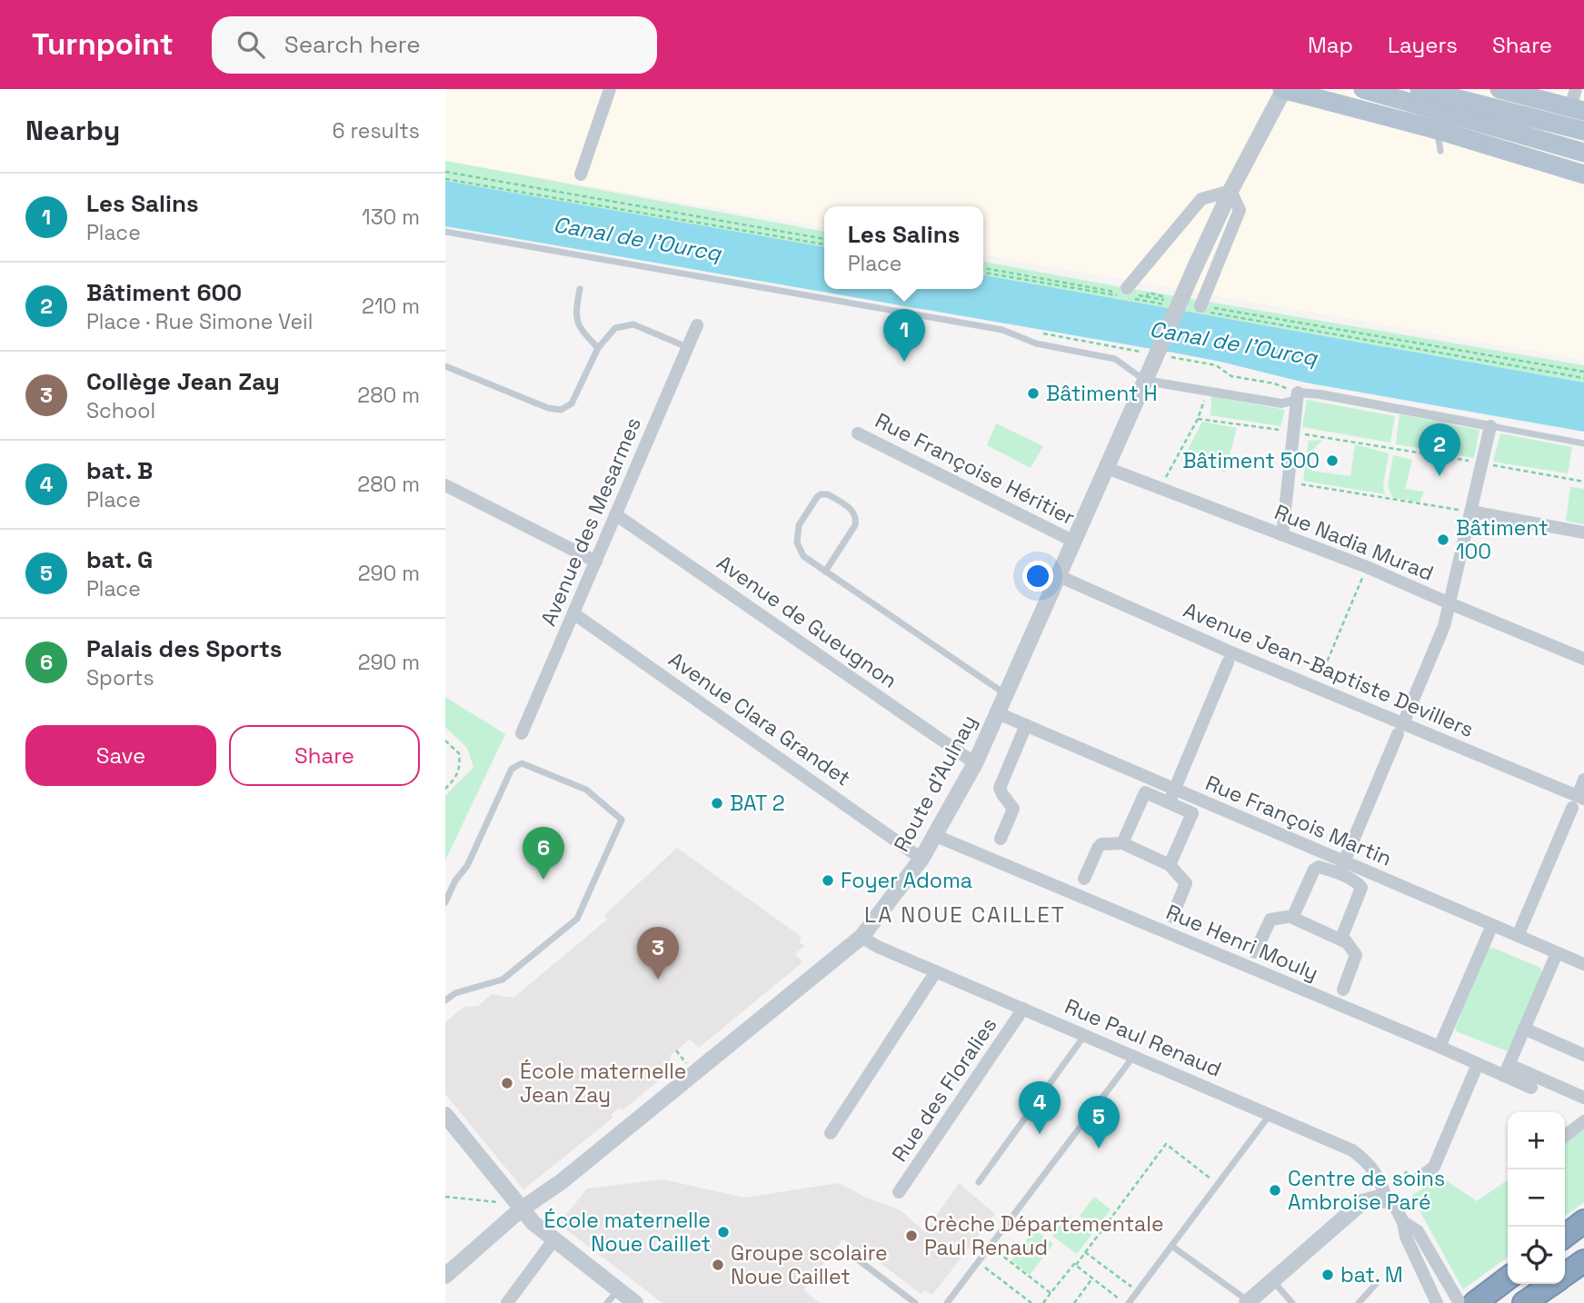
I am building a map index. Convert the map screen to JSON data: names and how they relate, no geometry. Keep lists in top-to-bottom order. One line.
{"streets":{"street":["Rue Françoise Héritier","Avenue des Mesarmes","Rue Nadia Murad","Avenue de Gueugnon","Avenue Jean-Baptiste Devillers","Avenue Clara Grandet","Route d'Aulnay","Rue François Martin","Rue Henri Mouly","Rue Paul Renaud","Rue des Floralies"]},"crossings":[["Rue Françoise Héritier","Route d'Aulnay"],["Avenue des Mesarmes","Avenue de Gueugnon"],["Avenue des Mesarmes","Avenue Clara Grandet"],["Rue Nadia Murad","Route d'Aulnay"],["Avenue de Gueugnon","Route d'Aulnay"],["Avenue Jean-Baptiste Devillers","Route d'Aulnay"],["Avenue Clara Grandet","Route d'Aulnay"],["Route d'Aulnay","Rue François Martin"],["Route d'Aulnay","Rue Henri Mouly"],["Route d'Aulnay","Rue Paul Renaud"],["Rue Paul Renaud","Rue des Floralies"]],"districts":["LA NOUE CAILLET"],"water":["Canal de l'Ourcq"],"places":["Bâtiment H","Bâtiment 500","Bâtiment 100","BAT 2","Foyer Adoma","École maternelle Jean Zay","Centre de soins Ambroise Paré","École maternelle Noue Caillet","Crèche Départementale Paul Renaud","Groupe scolaire Noue Caillet","bat. M"],"page":{"header":"Turnpoint","search":"Search here","nav":["Map","Layers","Share"],"heading":["Nearby","6 results"],"list":[{"mark":"1","name":"Les Salins","note":"Place","value":"130 m"},{"mark":"2","name":"Bâtiment 600","note":"Place · Rue Simone Veil","value":"210 m"},{"mark":"3","name":"Collège Jean Zay","note":"School","value":"280 m"},{"mark":"4","name":"bat. B","note":"Place","value":"280 m"},{"mark":"5","name":"bat. G","note":"Place","value":"290 m"},{"mark":"6","name":"Palais des Sports","note":"Sports","value":"290 m"}],"popup":["Les Salins","Place"],"pins":["1","2","6","3","4","5"],"buttons":["Save","Share"],"map_buttons":["+","−"]}}
